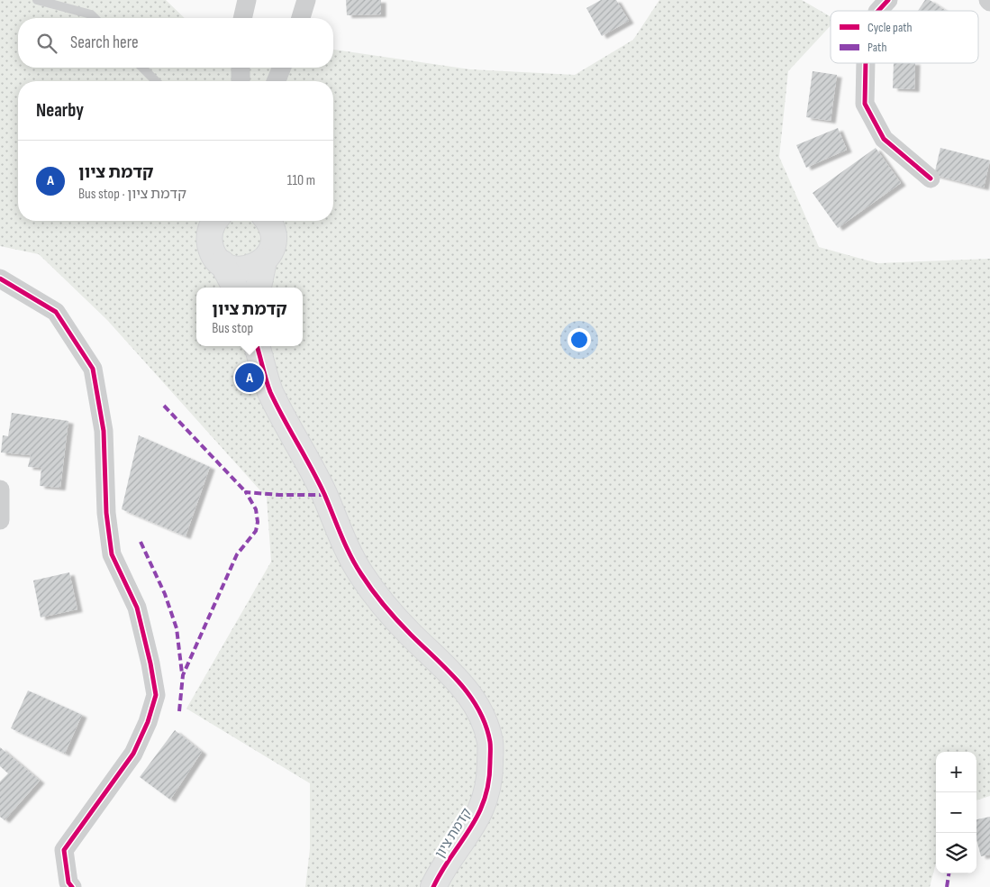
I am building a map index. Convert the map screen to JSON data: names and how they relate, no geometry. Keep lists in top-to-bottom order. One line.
{"streets":{"street":["קדמת ציון"]},"legend":["Cycle path","Path"],"page":{"search":"Search here","heading":"Nearby","list":[{"mark":"A","name":"קדמת ציון","note":"Bus stop · קדמת ציון","value":"110 m"}],"popup":["קדמת ציון","Bus stop"],"pins":"A","map_buttons":["+","−"]}}
